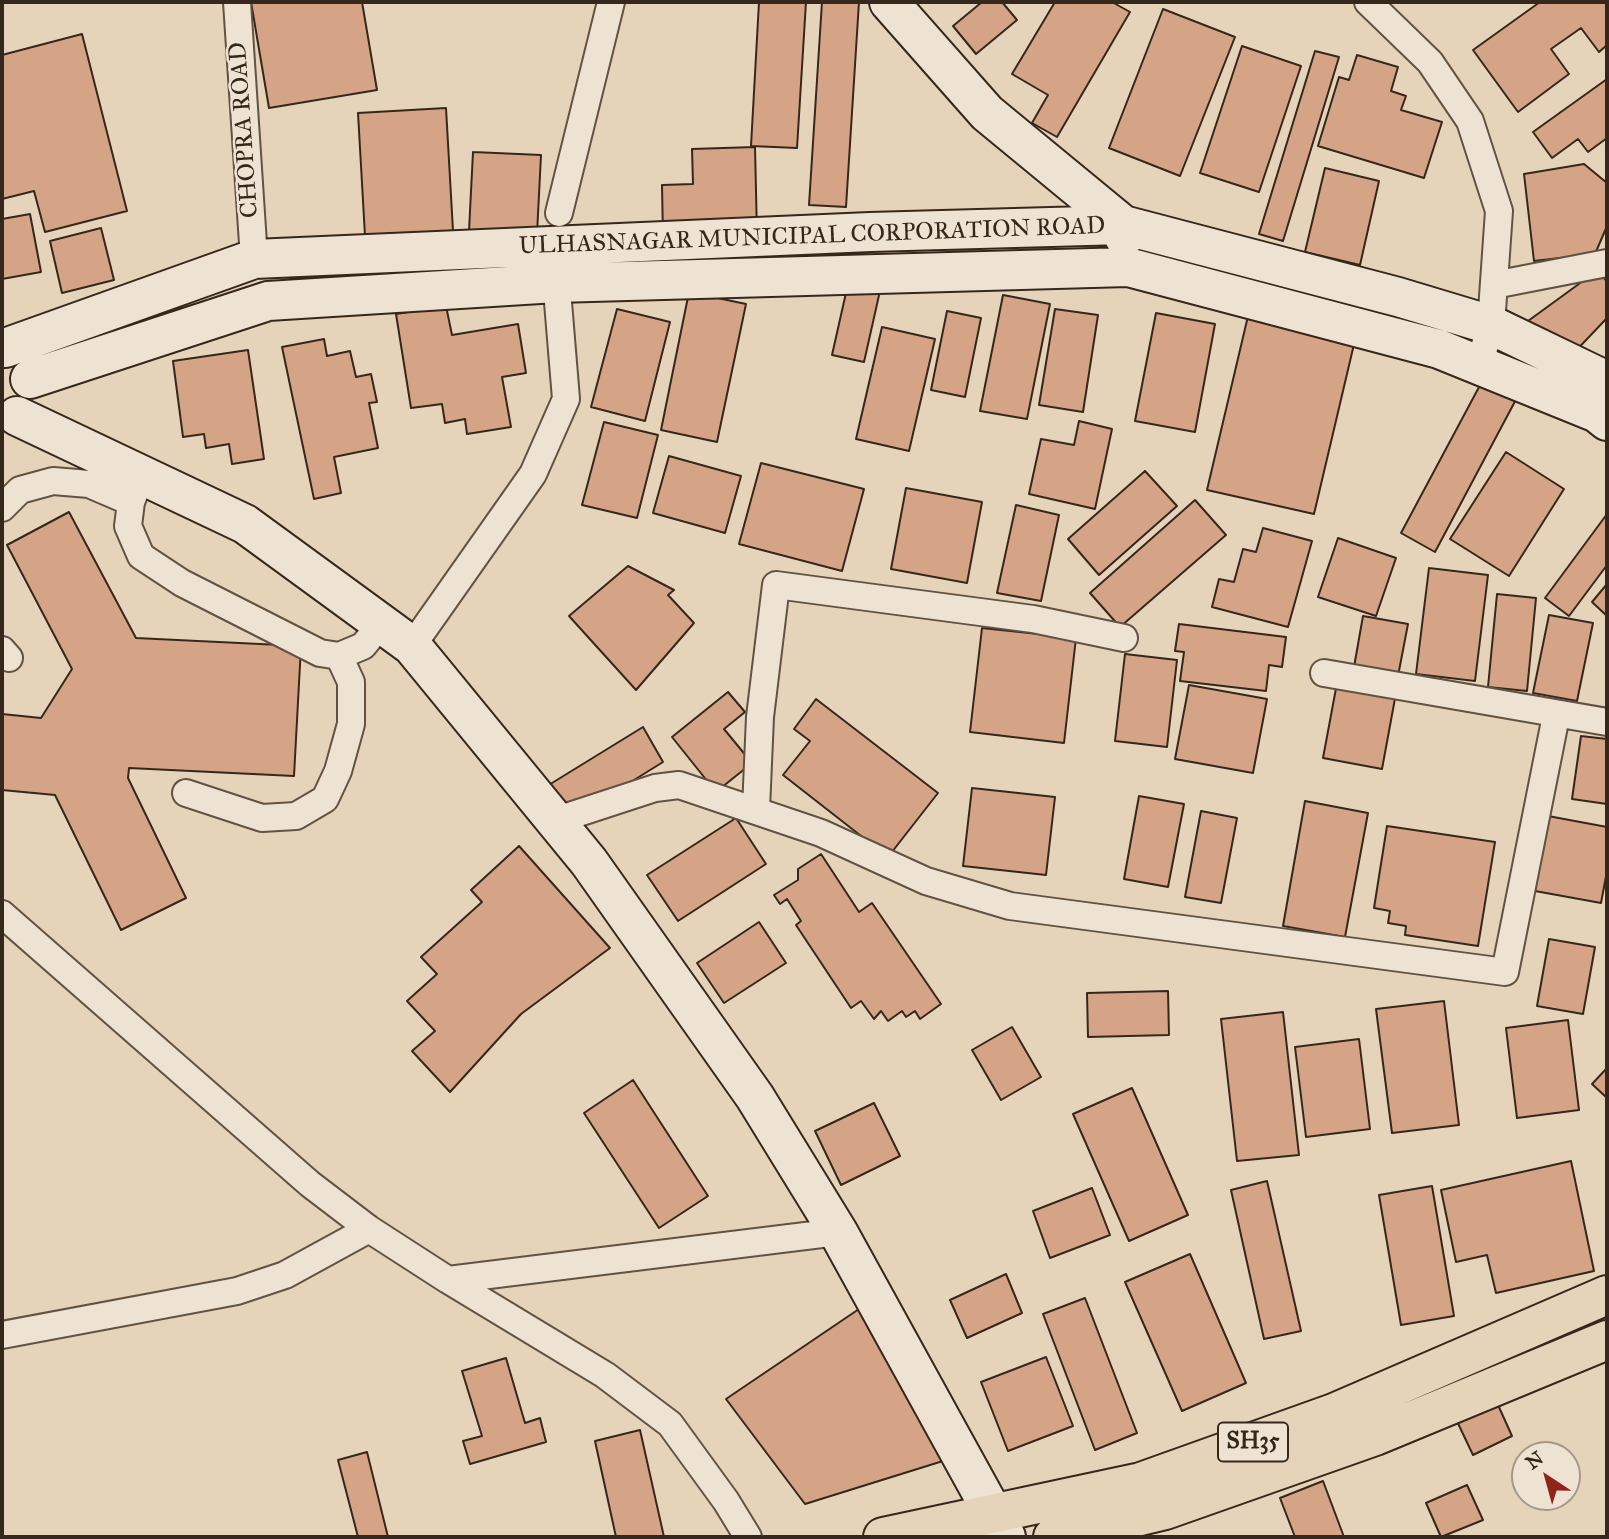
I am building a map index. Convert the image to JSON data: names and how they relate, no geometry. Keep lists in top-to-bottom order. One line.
{"streets":{"main road":["ULHASNAGAR MUNICIPAL CORPORATION ROAD","SH35"],"street":["CHOPRA ROAD"]},"crossings":[["CHOPRA ROAD","ULHASNAGAR MUNICIPAL CORPORATION ROAD"]],"north":"top left"}
